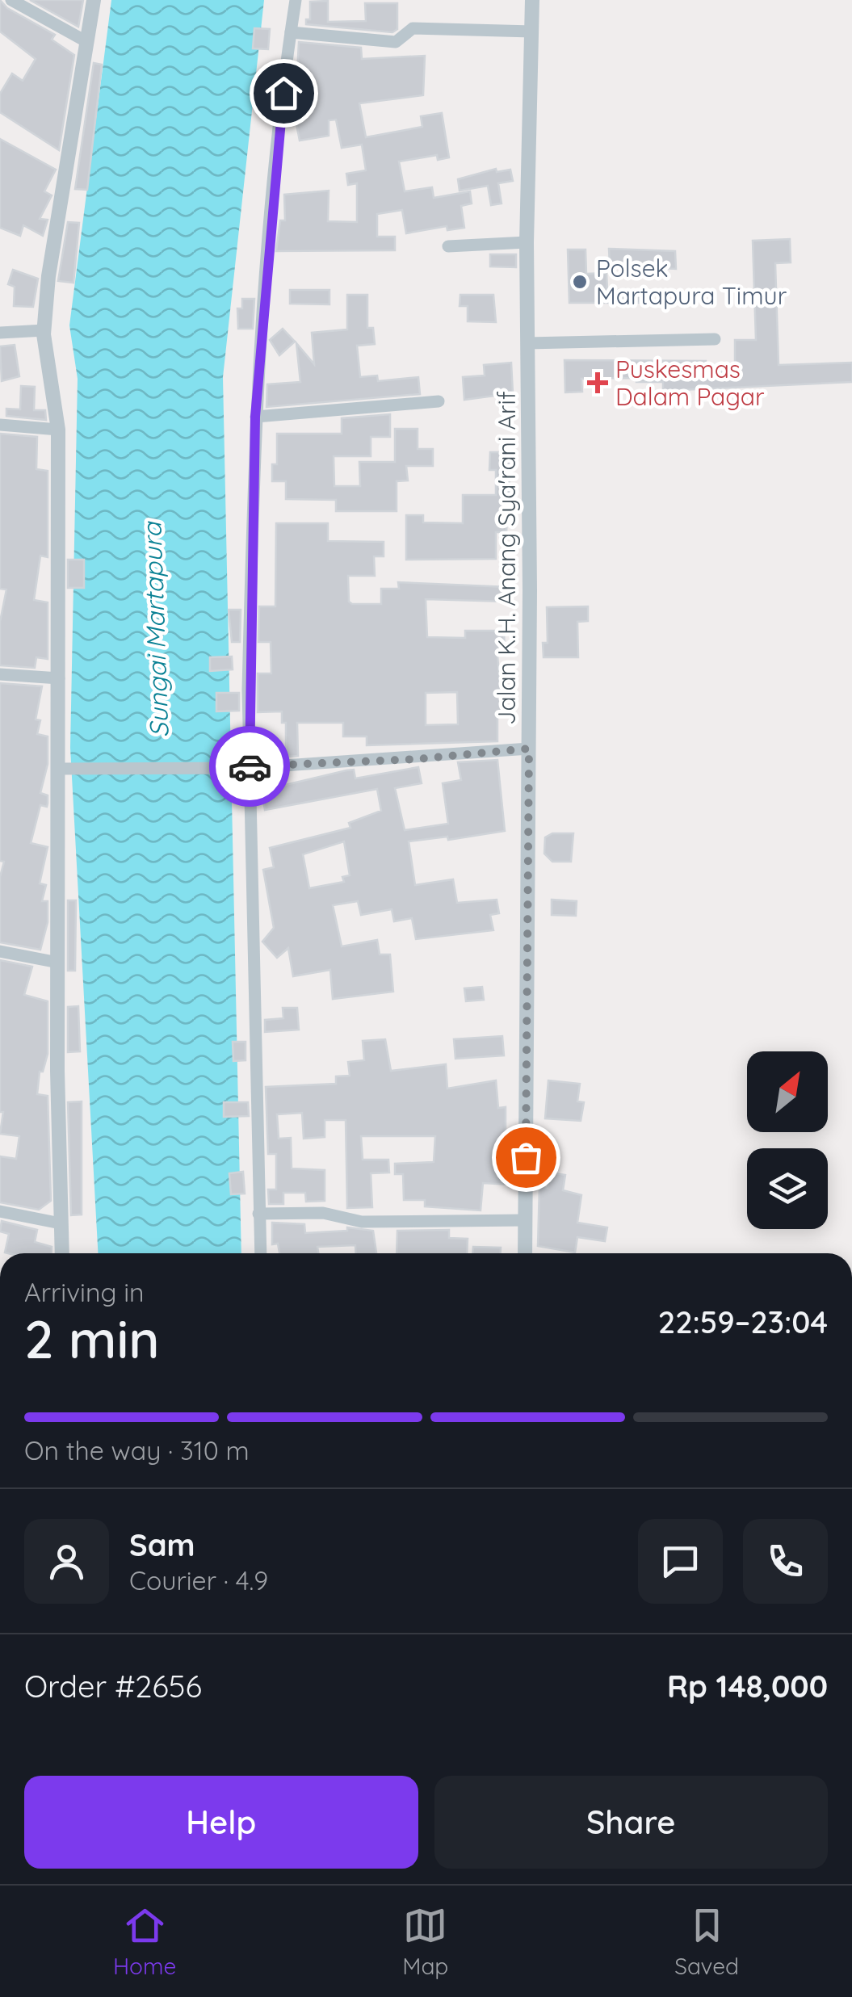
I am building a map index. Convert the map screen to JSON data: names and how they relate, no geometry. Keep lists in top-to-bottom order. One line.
{"streets":{"street":["Jalan K.H. Anang Sya'rani Arif"]},"water":["Sungai Martapura"],"places":{"other":["Polsek Martapura Timur"],"health":["Puskesmas Dalam Pagar"]},"north":"top right","page":{"heading":["2 min","Arriving in","22:59–23:04"],"panel":["Sam","Courier · 4.9","Order #2656","Rp 148,000"],"bar":"On the way · 310 m","buttons":["Help","Share"],"tabs":["Home","Map","Saved"]}}
